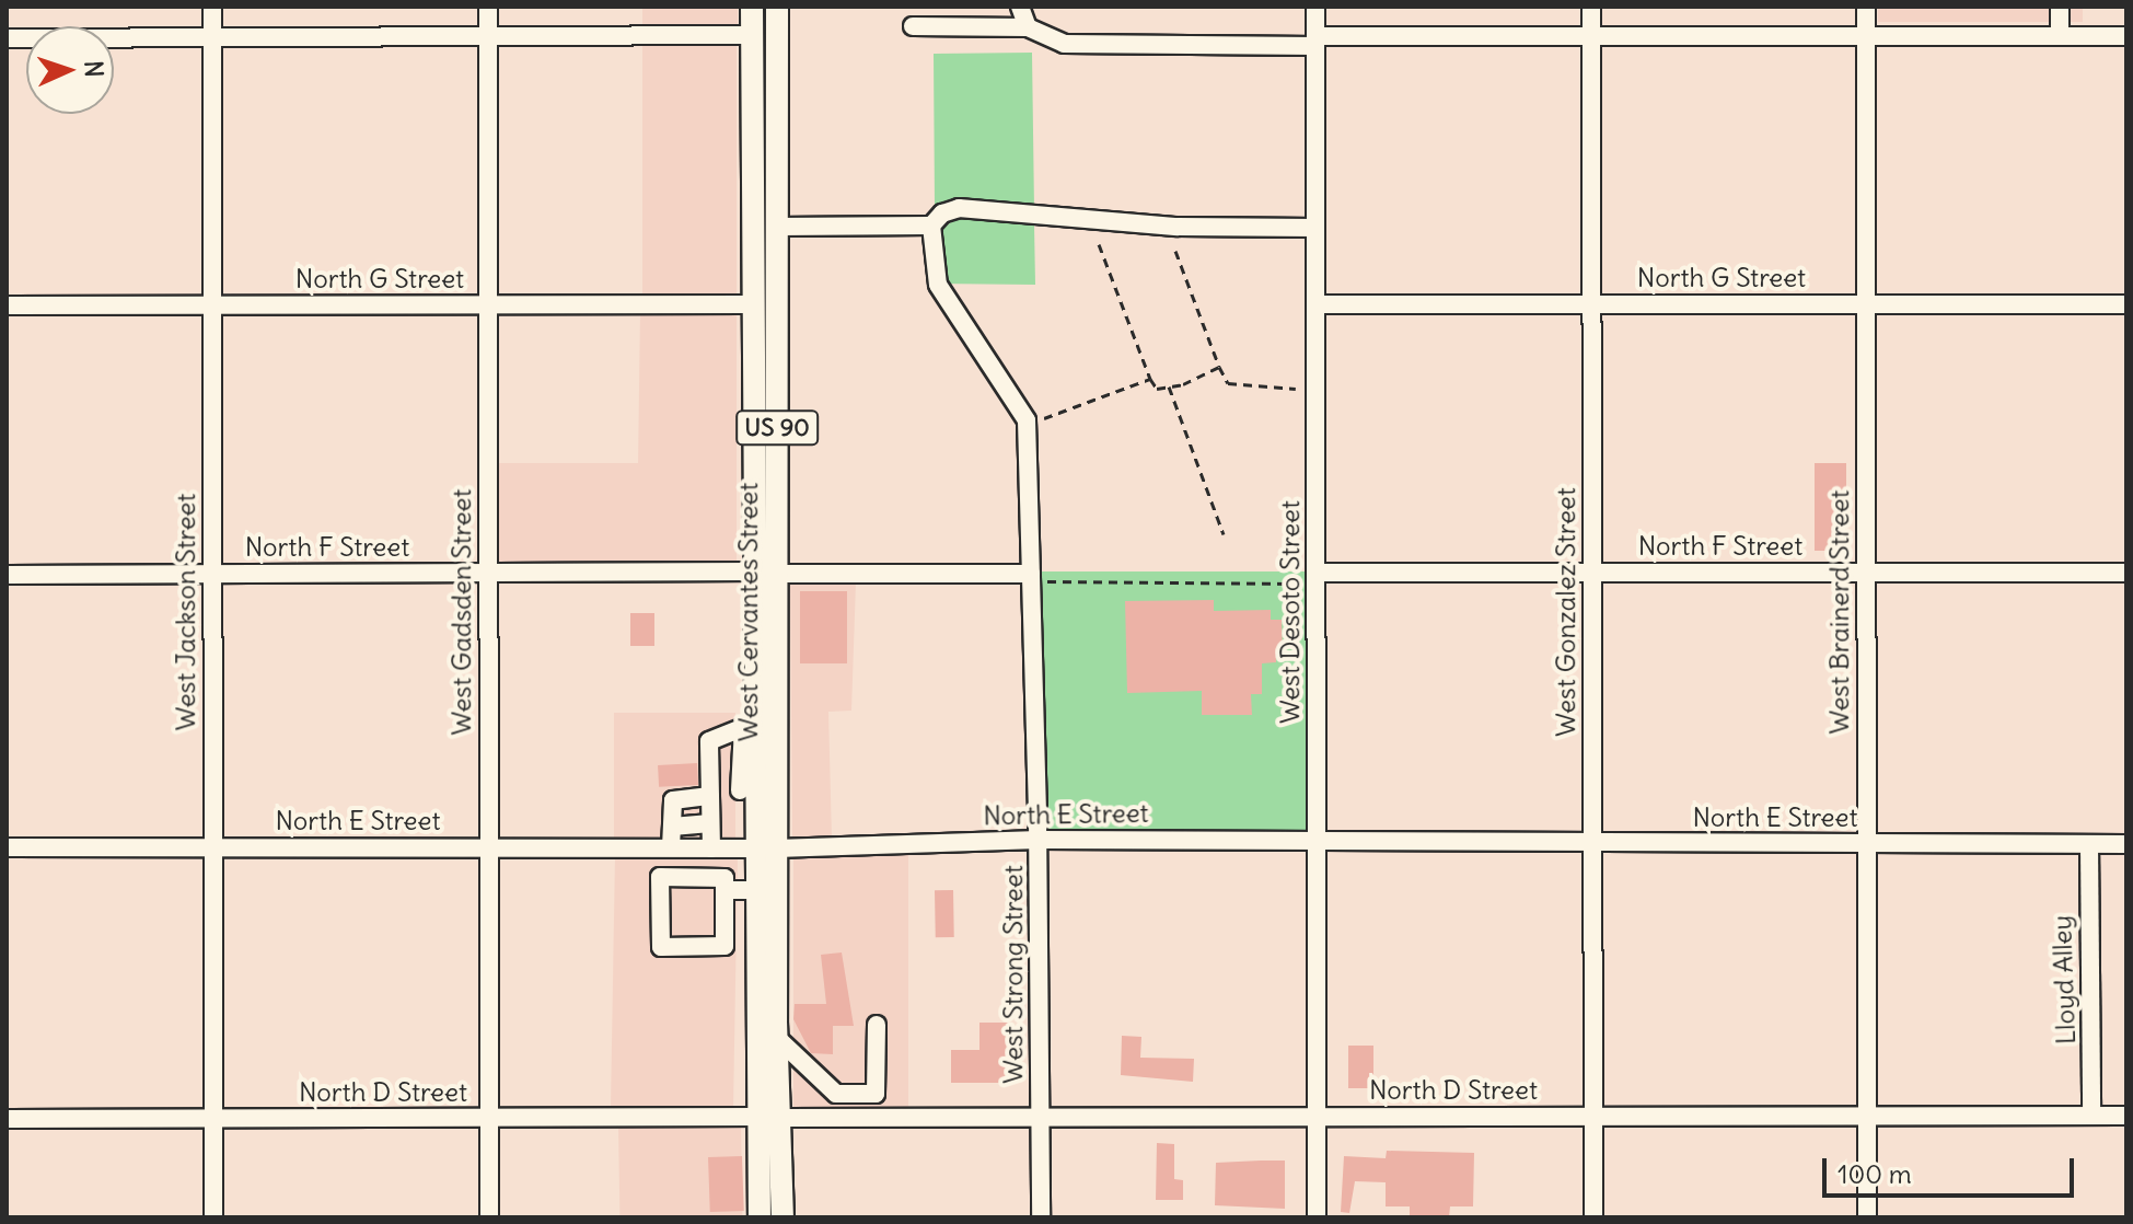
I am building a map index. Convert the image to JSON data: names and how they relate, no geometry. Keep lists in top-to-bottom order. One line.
{"streets":{"main road":["US 90","West Cervantes Street"],"street":["North G Street","North F Street","West Jackson Street","West Gadsden Street","West Desoto Street","West Gonzalez Street","West Brainerd Street","North E Street","West Strong Street","Lloyd Alley","North D Street"]},"crossings":[["North G Street","West Jackson Street"],["North G Street","West Gadsden Street"],["North G Street","West Cervantes Street"],["North G Street","West Desoto Street"],["North G Street","West Gonzalez Street"],["North G Street","West Brainerd Street"],["North F Street","West Jackson Street"],["North F Street","West Gadsden Street"],["North F Street","West Cervantes Street"],["North F Street","West Desoto Street"],["North F Street","West Gonzalez Street"],["North F Street","West Brainerd Street"],["North F Street","West Strong Street"],["West Jackson Street","North E Street"],["West Jackson Street","North D Street"],["West Gadsden Street","North E Street"],["West Gadsden Street","North D Street"],["West Cervantes Street","North E Street"],["West Cervantes Street","North D Street"],["West Desoto Street","North E Street"],["West Desoto Street","North D Street"],["West Gonzalez Street","North E Street"],["West Gonzalez Street","North D Street"],["West Brainerd Street","North E Street"],["West Brainerd Street","North D Street"],["North E Street","West Strong Street"],["North E Street","Lloyd Alley"],["West Strong Street","North D Street"],["Lloyd Alley","North D Street"]],"scale_bar":"100 m","north":"right"}
